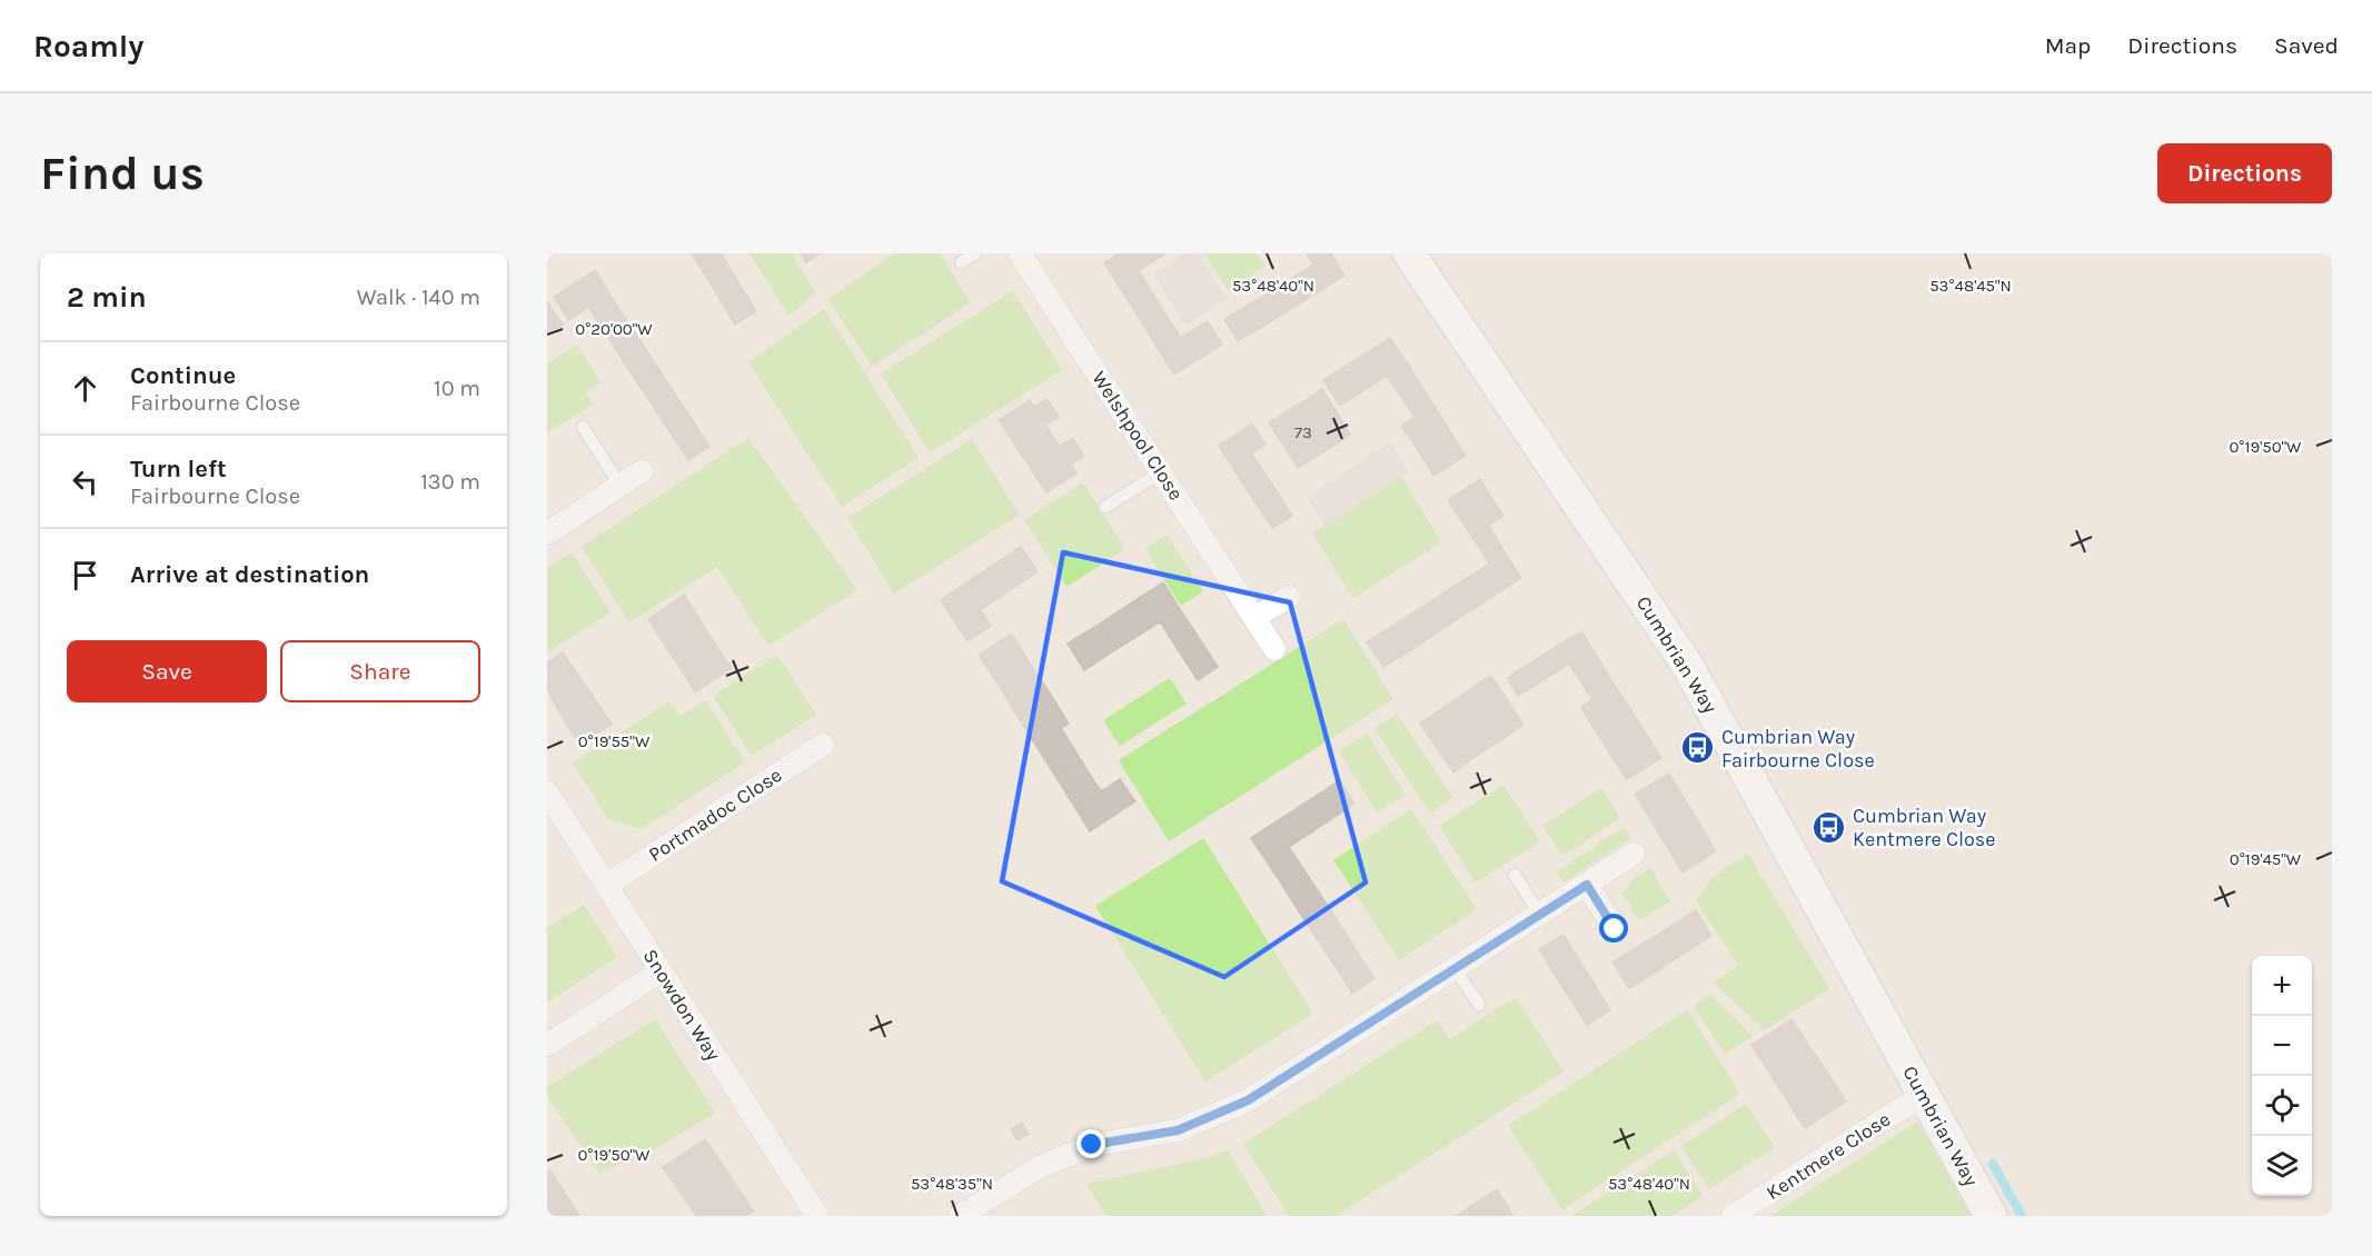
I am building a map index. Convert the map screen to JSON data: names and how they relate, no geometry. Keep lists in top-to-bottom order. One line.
{"streets":{"street":["Welshpool Close","Cumbrian Way","Portmadoc Close","Snowdon Way","Kentmere Close"]},"crossings":[["Cumbrian Way","Kentmere Close"],["Portmadoc Close","Snowdon Way"]],"places":{"bus stop":["Cumbrian Way Fairbourne Close","Cumbrian Way Kentmere Close"]},"house_numbers":["73"],"page":{"header":"Roamly","nav":["Map","Directions","Saved"],"buttons":["Directions",["Save","Share"]],"title":"Find us","heading":["2 min","Walk · 140 m"],"list":[["Continue","Fairbourne Close","10 m"],["Turn left","Fairbourne Close","130 m"],"Arrive at destination"],"map_buttons":["+","−"]},"coordinates":["53°48'40\"N","53°48'45\"N","0°20'00\"W","0°19'50\"W","0°19'55\"W","0°19'45\"W","53°48'35\"N"]}
